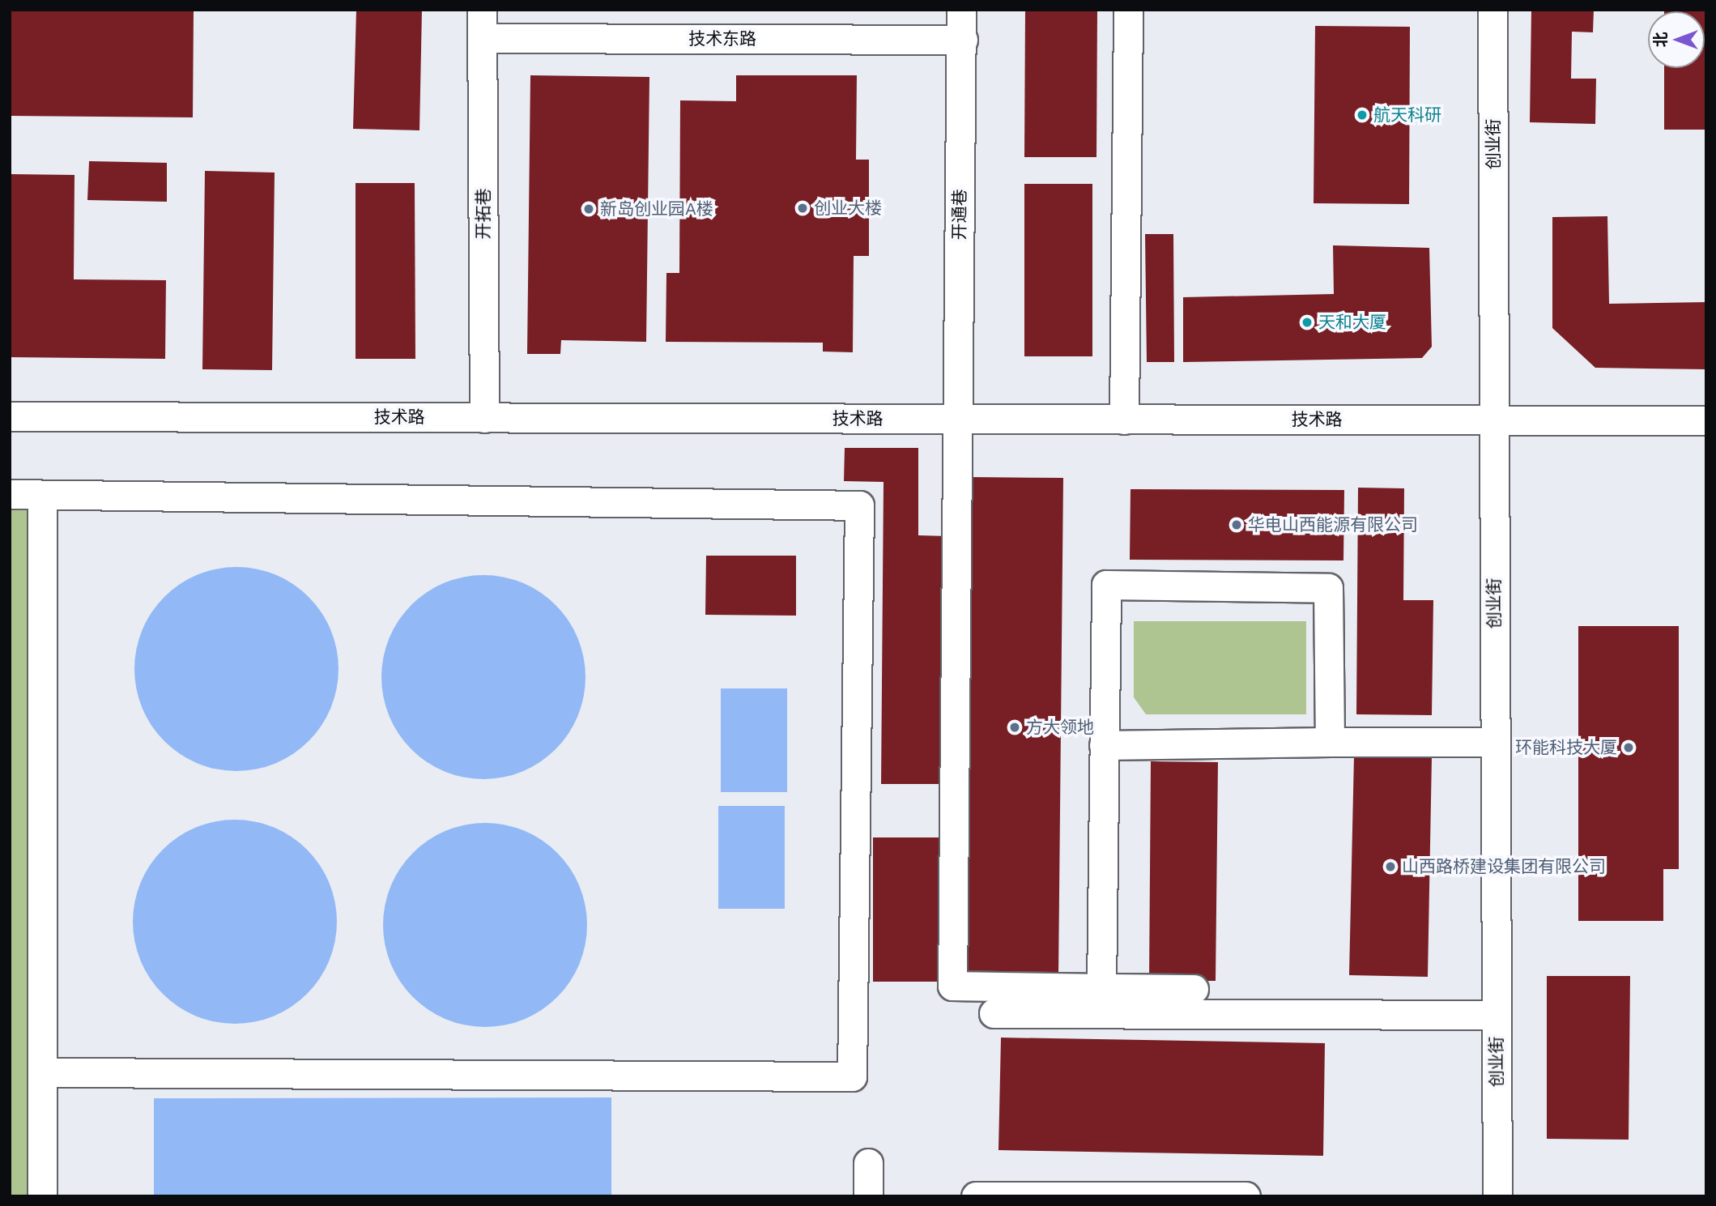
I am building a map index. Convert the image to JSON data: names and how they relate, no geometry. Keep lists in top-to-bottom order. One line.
{"streets":{"street":["技术东路","创业街","开拓巷","开通巷","技术路"]},"crossings":[["技术东路","开拓巷"],["技术东路","开通巷"],["创业街","技术路"],["开拓巷","技术路"],["开通巷","技术路"]],"places":["航天科研","创业大楼","新岛创业园A楼","天和大厦","华电山西能源有限公司","方大领地","环能科技大厦","山西路桥建设集团有限公司"],"north":"left"}
